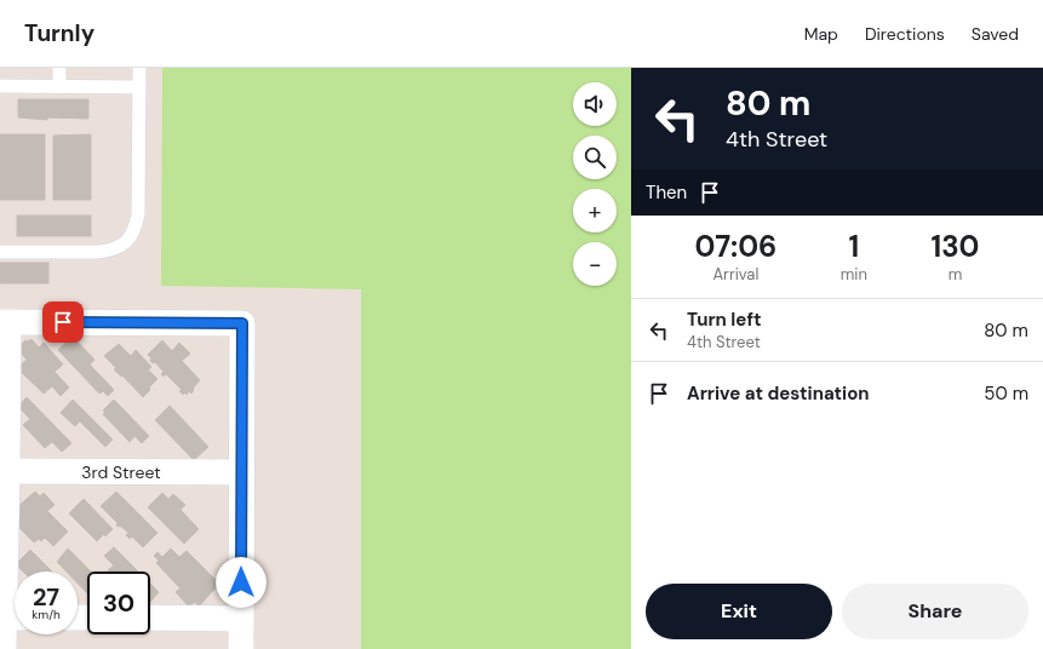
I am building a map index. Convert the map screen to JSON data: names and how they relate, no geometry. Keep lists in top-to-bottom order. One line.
{"streets":{"street":["3rd Street"]},"page":{"header":"Turnly","nav":["Map","Directions","Saved"],"turn":["80 m","4th Street"],"map_buttons":["+","−"],"then":"Then","eta":["07:06","Arrival","1","min","130","m"],"list":[{"name":"Turn left","note":"4th Street","value":"80 m"},{"name":"Arrive at destination","value":"50 m"}],"speed":"27 km/h","limit":"30","buttons":["Exit","Share"]}}
